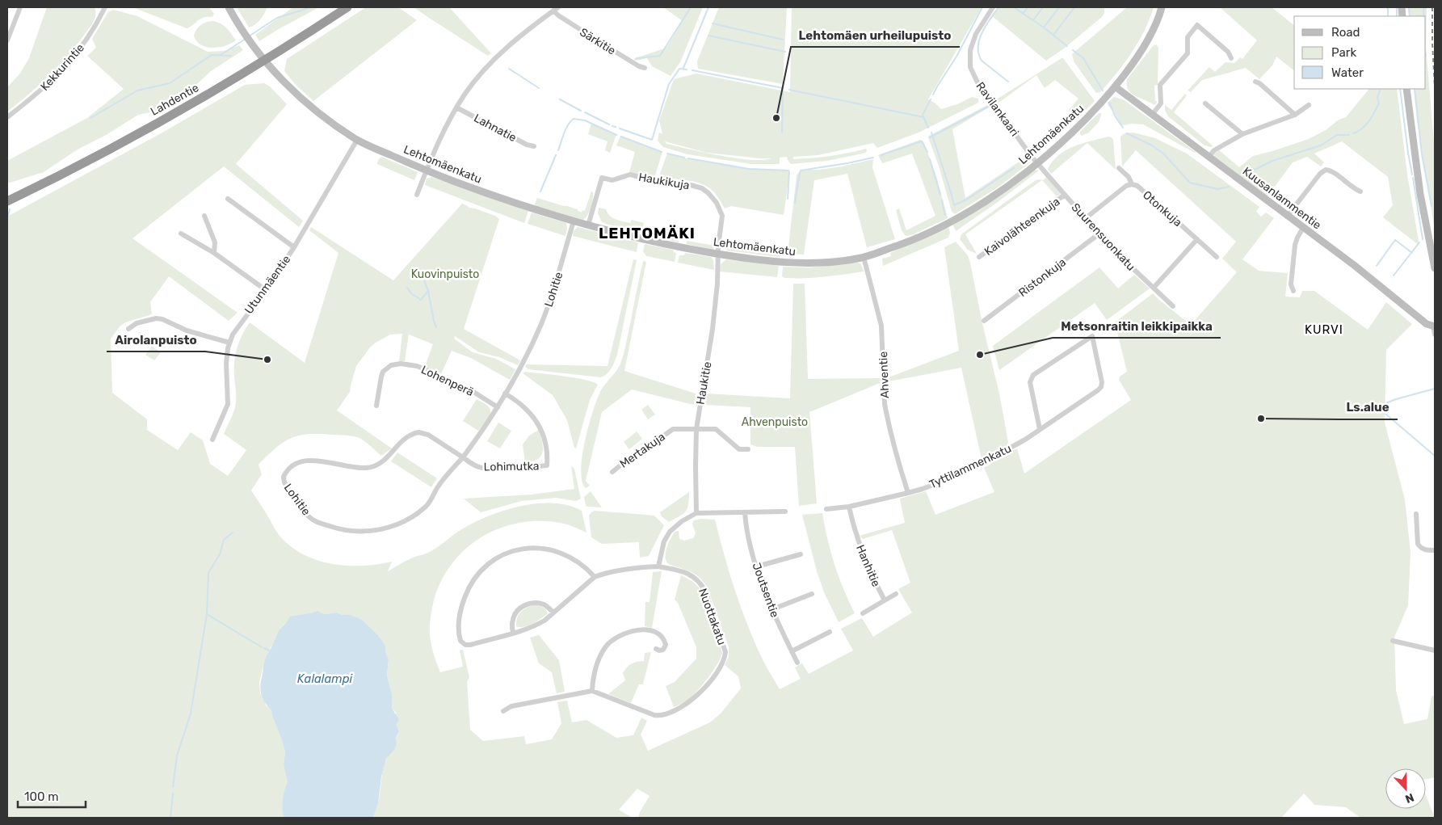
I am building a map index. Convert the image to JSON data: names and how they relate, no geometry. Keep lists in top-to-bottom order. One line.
{"streets":{"highway":["Lahdentie"],"street":["Särkitie","Kekkurintie","Ravilankaari","Lahnatie","Lehtomäenkatu","Haukikuja","Kuusanlammentie","Otonkuja","Kaivolähteenkuja","Suurensuonkatu","Ristonkuja","Utunmäentie","Lohitie","Ahventie","Lohenperä","Haukitie","Mertakuja","Lohimutka","Tyttilammenkatu","Hanhitie","Joutsentie","Nuottakatu"]},"crossings":[["Ravilankaari","Lehtomäenkatu"],["Ravilankaari","Suurensuonkatu"],["Lehtomäenkatu","Haukikuja"],["Lehtomäenkatu","Kuusanlammentie"],["Lehtomäenkatu","Suurensuonkatu"],["Lehtomäenkatu","Utunmäentie"],["Lehtomäenkatu","Lohitie"],["Lehtomäenkatu","Ahventie"],["Lehtomäenkatu","Haukitie"],["Haukikuja","Haukitie"],["Otonkuja","Suurensuonkatu"],["Kaivolähteenkuja","Suurensuonkatu"],["Suurensuonkatu","Ristonkuja"],["Lohitie","Lohenperä"],["Lohitie","Lohimutka"],["Ahventie","Tyttilammenkatu"],["Haukitie","Mertakuja"],["Tyttilammenkatu","Hanhitie"]],"districts":["LEHTOMÄKI","KURVI"],"water":["Kalalampi"],"parks":["Kuovinpuisto","Ahvenpuisto"],"places":["Lehtomäen urheilupuisto","Metsonraitin leikkipaikka","Airolanpuisto","Ls.alue"],"legend":["Road","Park","Water"],"scale_bar":"100 m","north":"bottom"}
